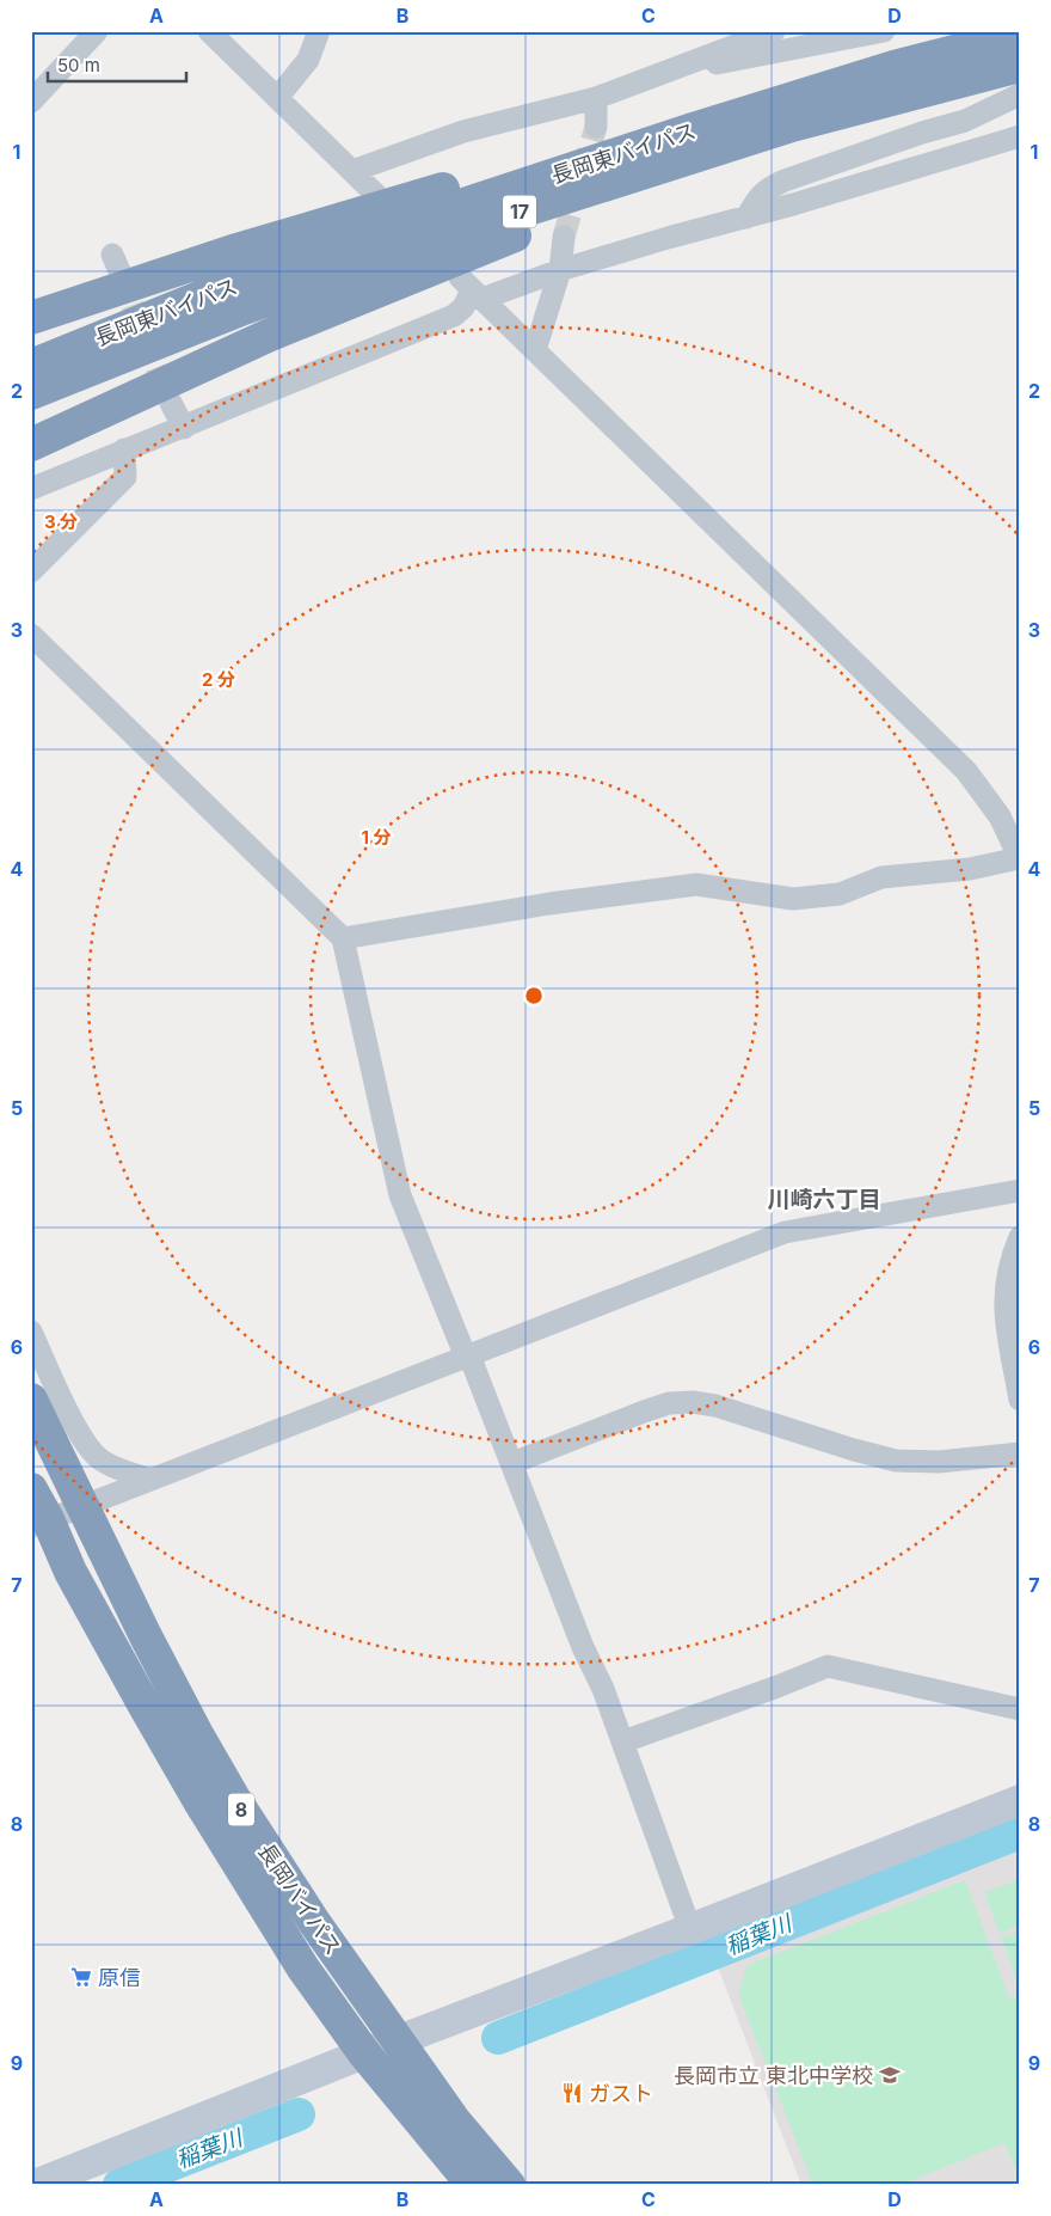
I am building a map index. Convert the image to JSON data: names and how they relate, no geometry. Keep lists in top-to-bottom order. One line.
{"streets":{"highway":["長岡東バイパス","17","8","長岡バイパス"]},"crossings":[["長岡東バイパス","17"]],"districts":["川崎六丁目"],"water":["稲葉川"],"places":{"supermarket":["原信"],"school or university":["長岡市立 東北中学校"],"restaurant":["ガスト"]},"scale_bar":"50 m","grid":{"columns":["A","B","C","D"],"rows":["1","2","3","4","5","6","7","8","9"]},"rings":["3 分","2 分","1 分"]}
